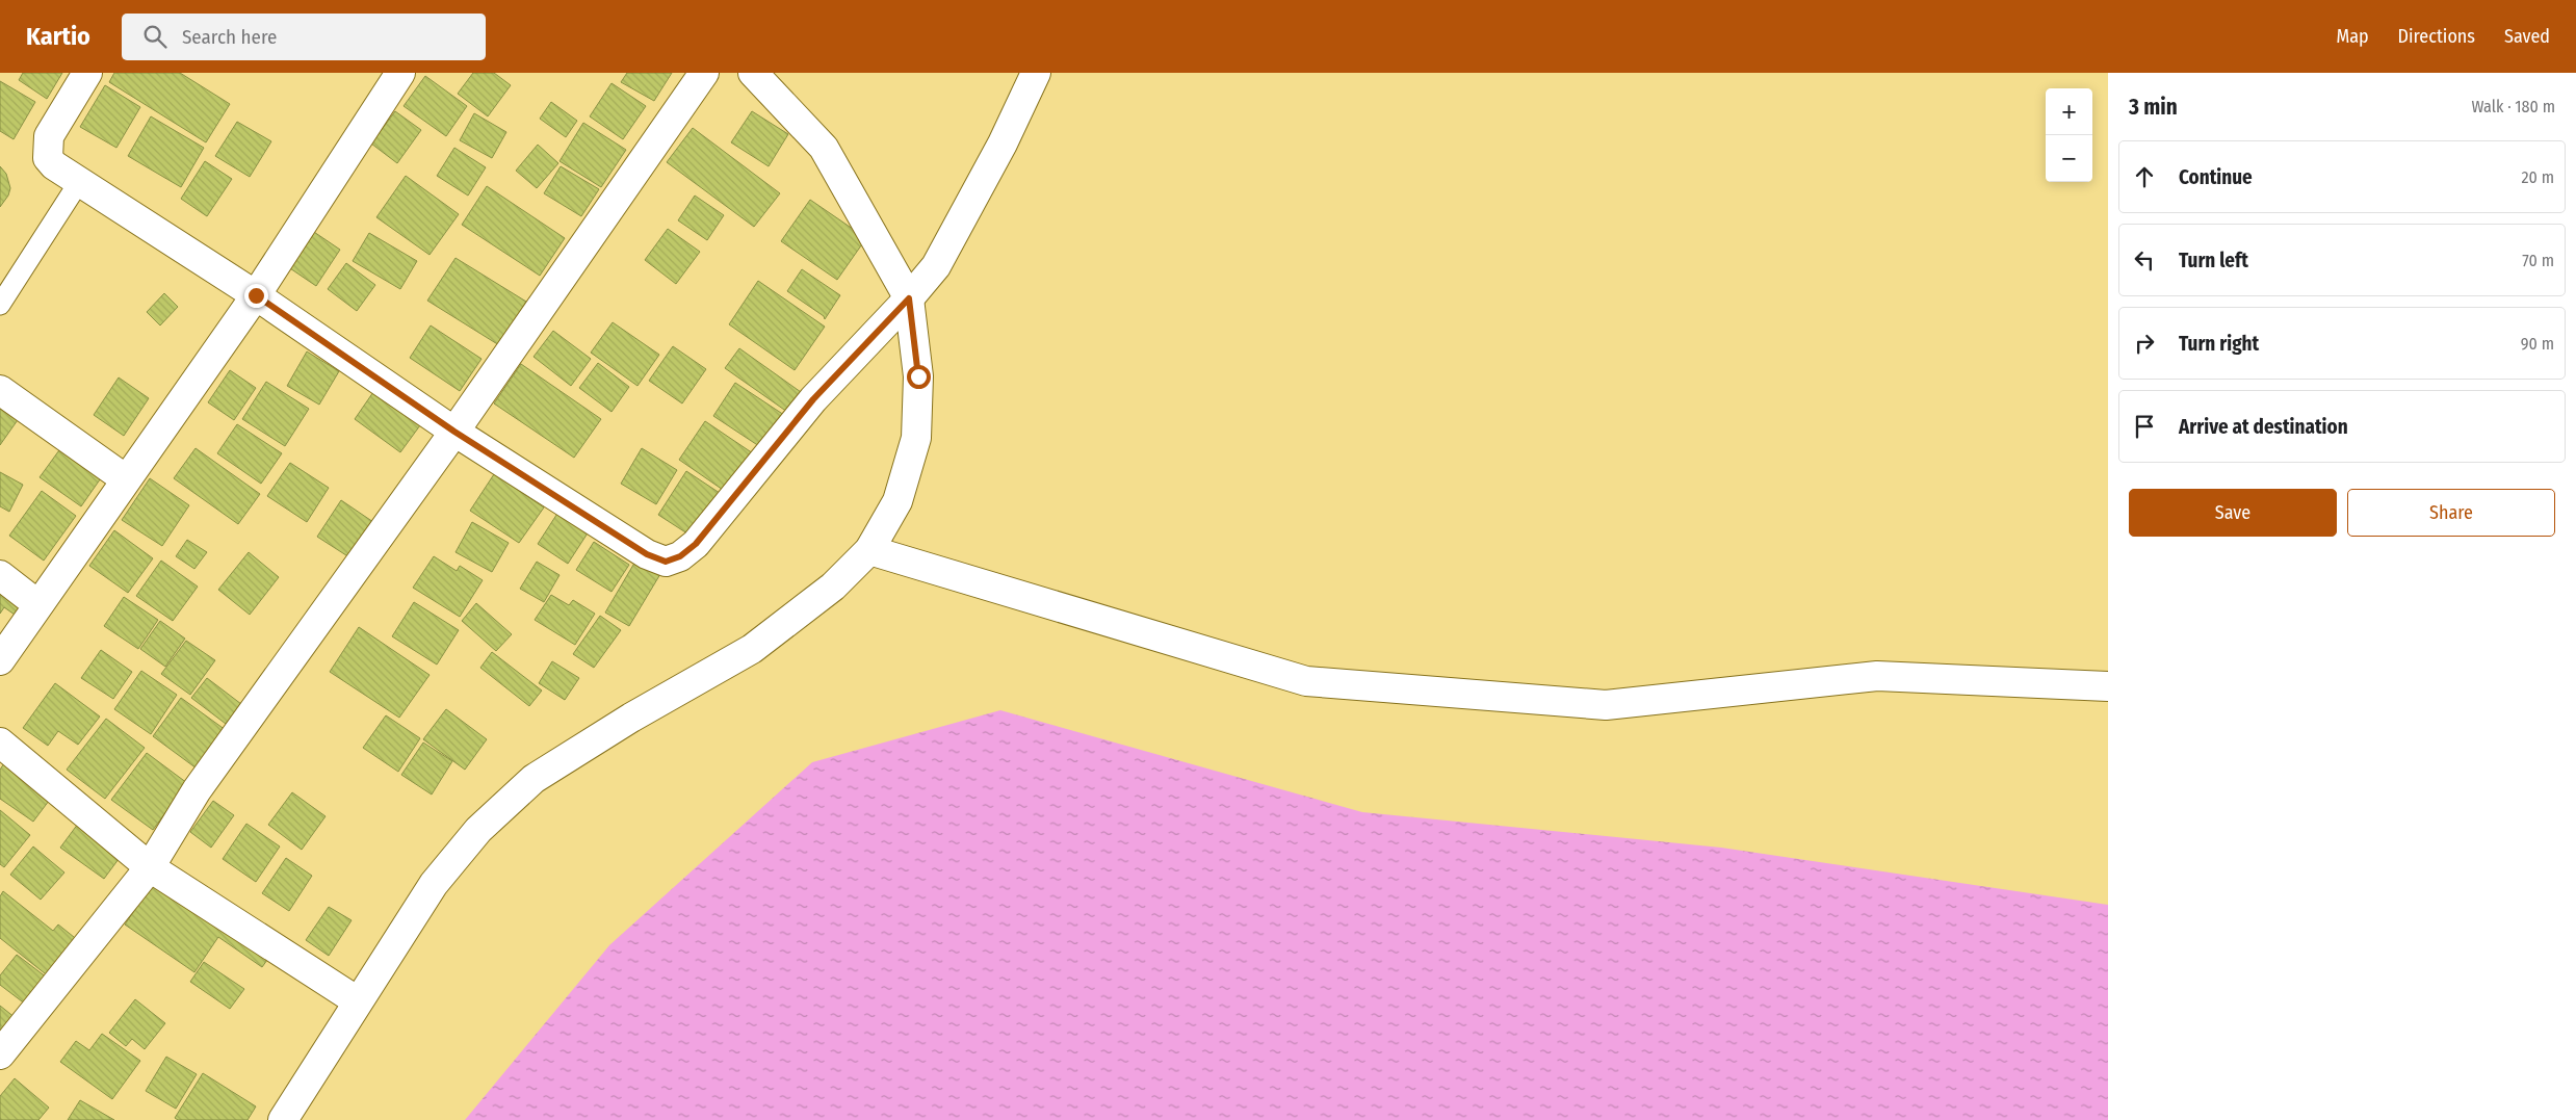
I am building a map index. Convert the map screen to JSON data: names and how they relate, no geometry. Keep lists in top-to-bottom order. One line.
{"page":{"header":"Kartio","search":"Search here","nav":["Map","Directions","Saved"],"heading":["3 min","Walk · 180 m"],"map_buttons":["+","−"],"list":[["Continue","20 m"],["Turn left","70 m"],["Turn right","90 m"],"Arrive at destination"],"buttons":["Save","Share"]}}
